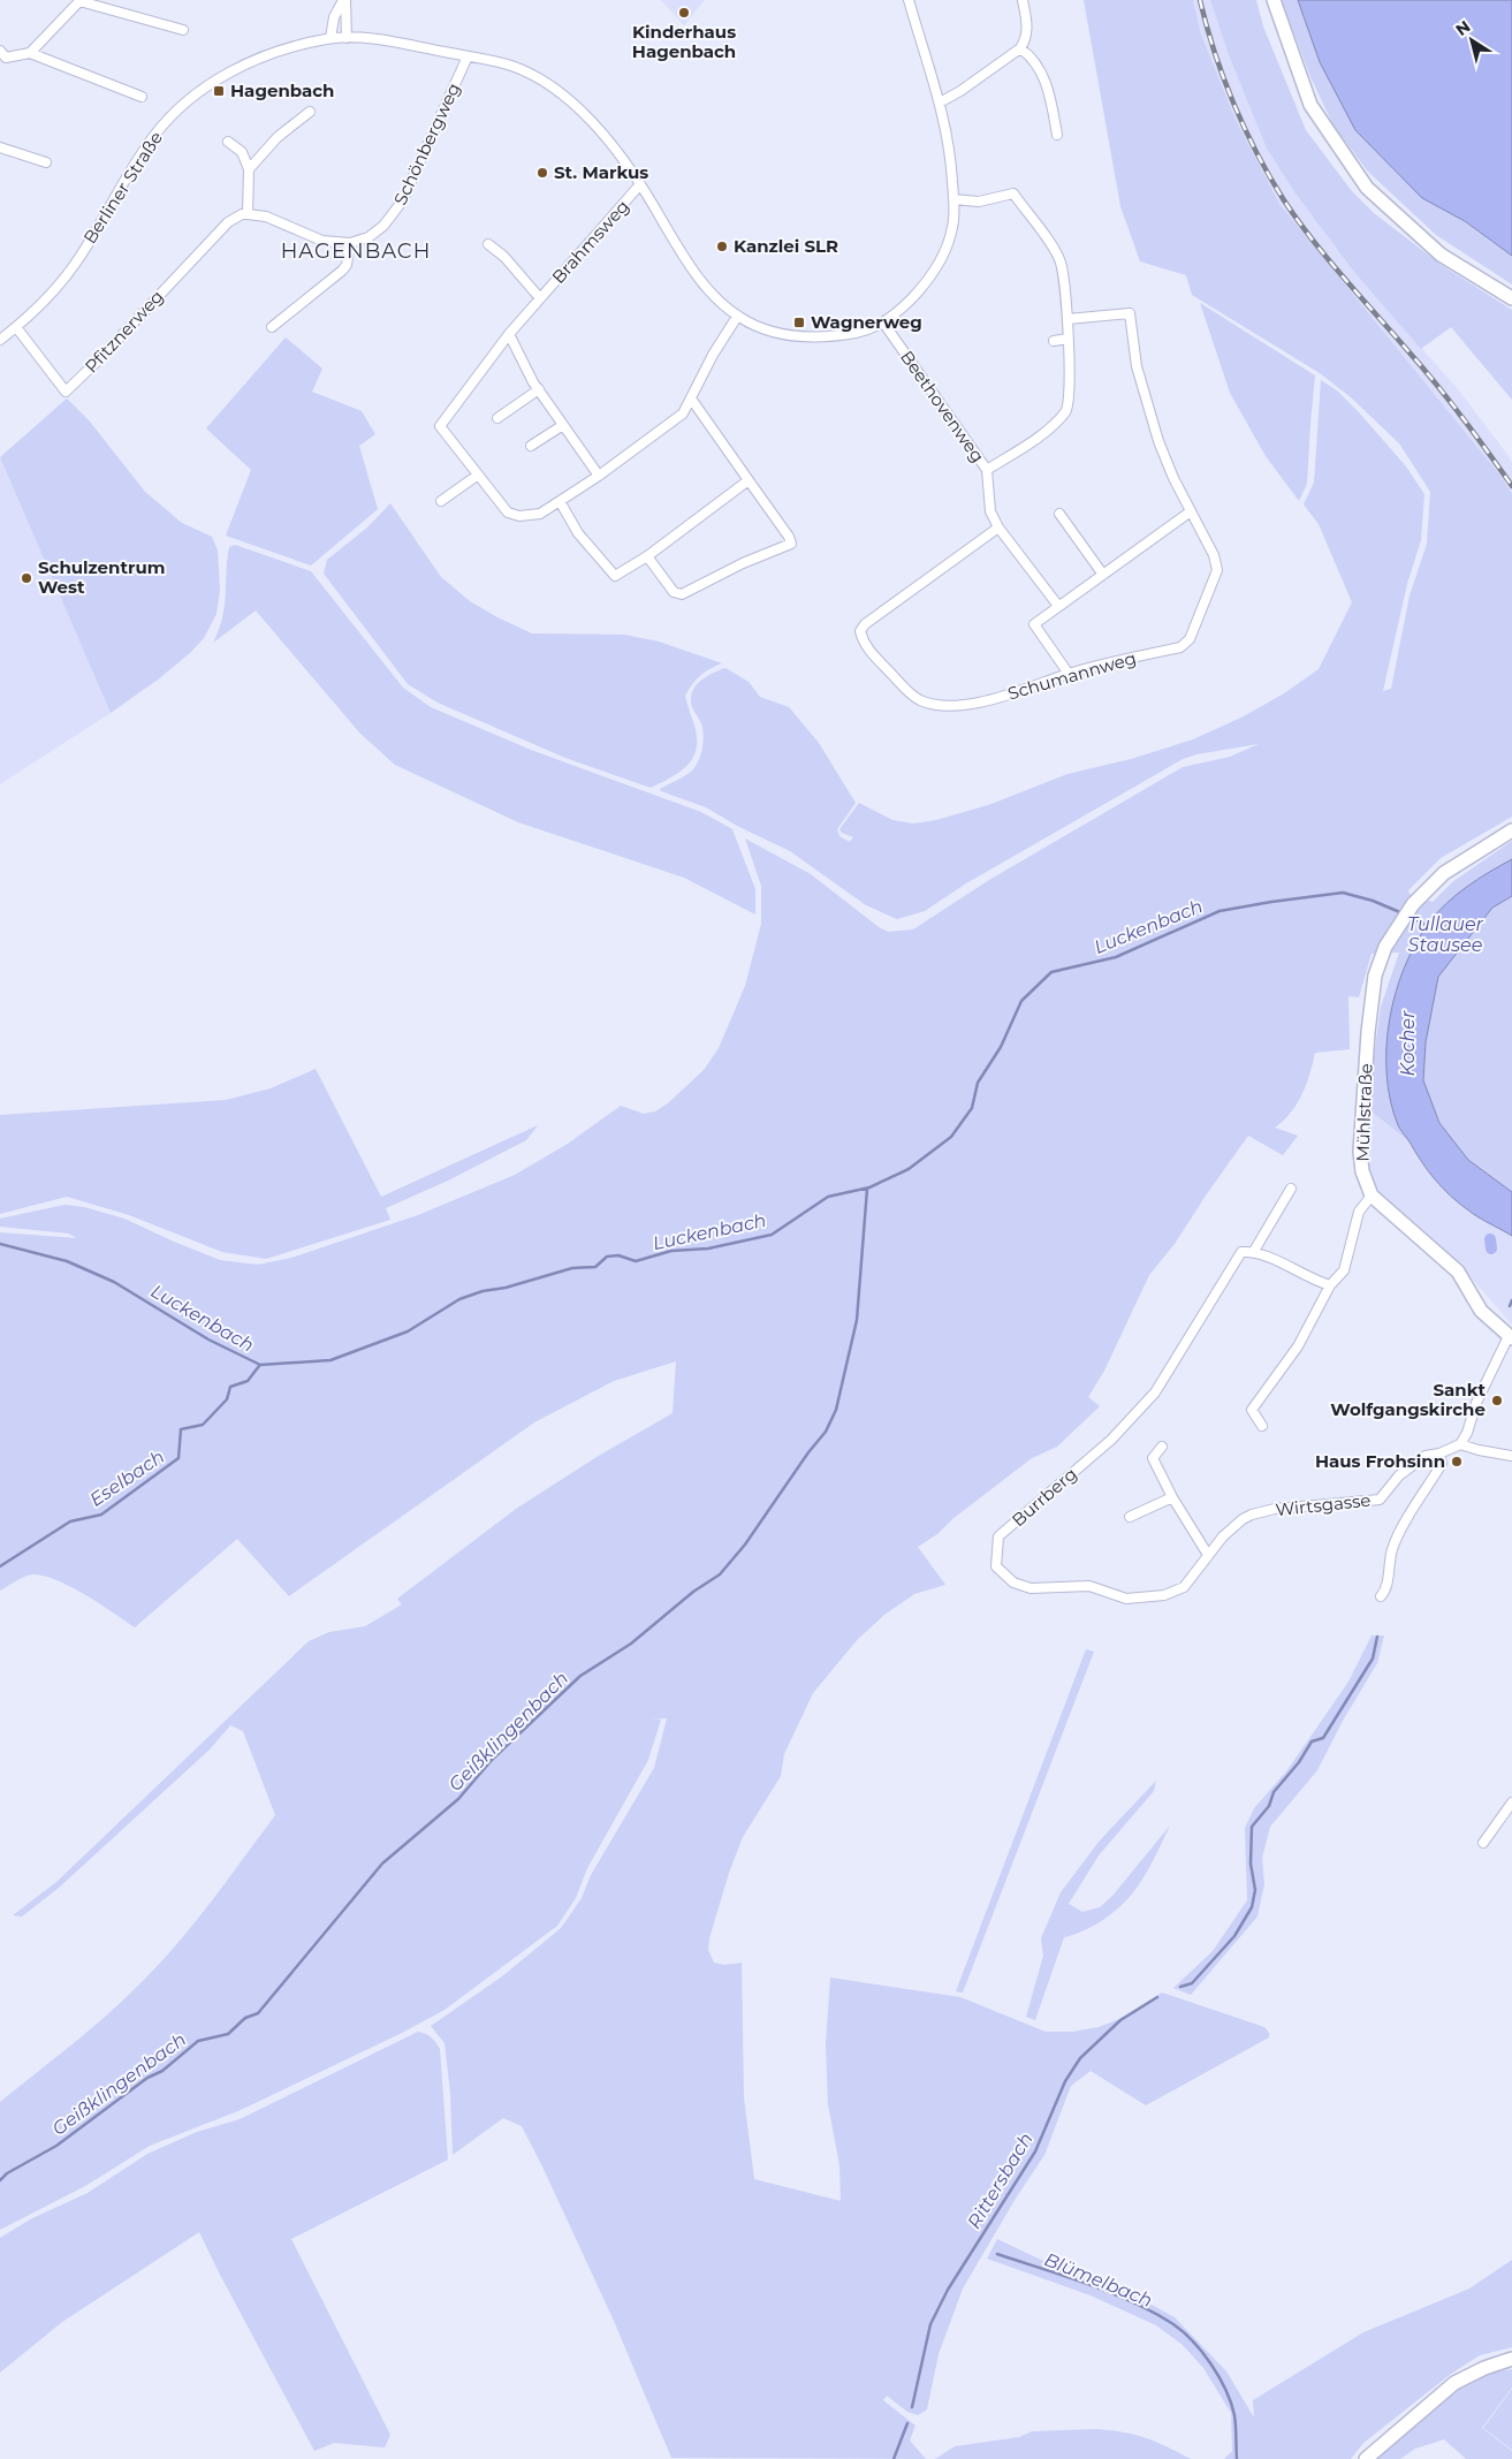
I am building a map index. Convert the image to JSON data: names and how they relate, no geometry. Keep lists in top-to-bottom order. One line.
{"streets":{"street":["Schönbergweg","Berliner Straße","Brahmsweg","Pfitznerweg","Beethovenweg","Schumannweg","Mühlstraße","Burrberg","Wirtsgasse"]},"crossings":[["Schönbergweg","Berliner Straße"],["Schönbergweg","Pfitznerweg"],["Berliner Straße","Brahmsweg"],["Berliner Straße","Pfitznerweg"],["Berliner Straße","Beethovenweg"],["Beethovenweg","Schumannweg"],["Burrberg","Wirtsgasse"]],"districts":["HAGENBACH"],"water":["Tullauer Stausee","Luckenbach","Kocher","Eselbach","Geißklingenbach","Rittersbach","Blümelbach"],"places":{"other":["Kinderhaus Hagenbach","St. Markus","Kanzlei SLR","Schulzentrum West","Sankt Wolfgangskirche","Haus Frohsinn"],"transit":["Hagenbach","Wagnerweg"]},"north":"top left"}
